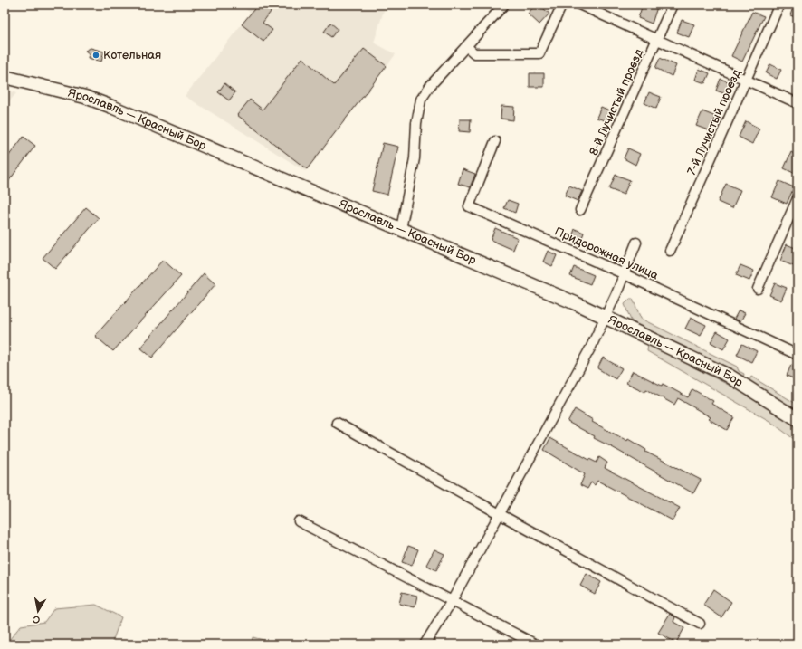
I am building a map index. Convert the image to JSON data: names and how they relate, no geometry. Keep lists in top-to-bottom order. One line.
{"streets":{"street":["8-й Лучистый проезд","Ярославль — Красный Бор","7-й Лучистый проезд","Придорожная улица"]},"places":["Котельная"],"north":"bottom"}
